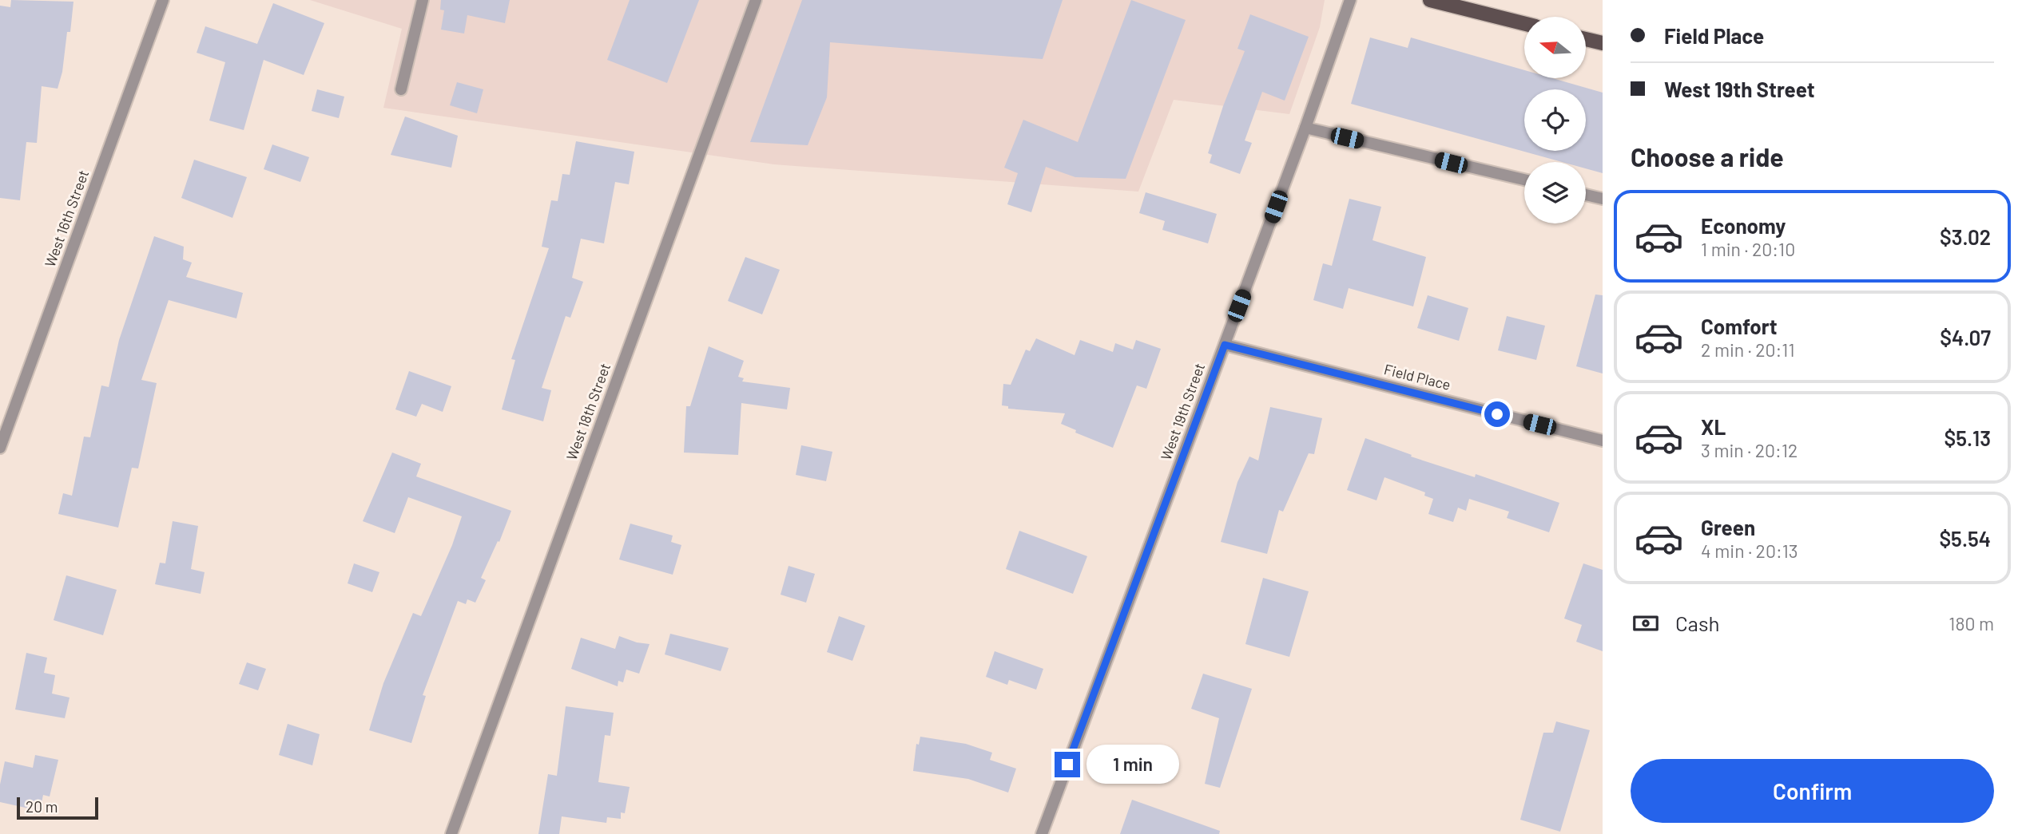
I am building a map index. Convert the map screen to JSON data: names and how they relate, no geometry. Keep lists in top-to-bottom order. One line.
{"streets":{"street":["West 16th Street","Field Place","West 18th Street","West 19th Street"]},"crossings":[["Field Place","West 19th Street"]],"scale_bar":"20 m","north":"left","page":{"banner":["Field Place","West 19th Street"],"heading":"Choose a ride","list":[{"name":"Economy","note":"1 min · 20:10","value":"$3.02"},{"name":"Comfort","note":"2 min · 20:11","value":"$4.07"},{"name":"XL","note":"3 min · 20:12","value":"$5.13"},{"name":"Green","note":"4 min · 20:13","value":"$5.54"}],"pay":["Cash","180 m"],"bubble":"1 min","buttons":"Confirm","scale":"20 m"}}
